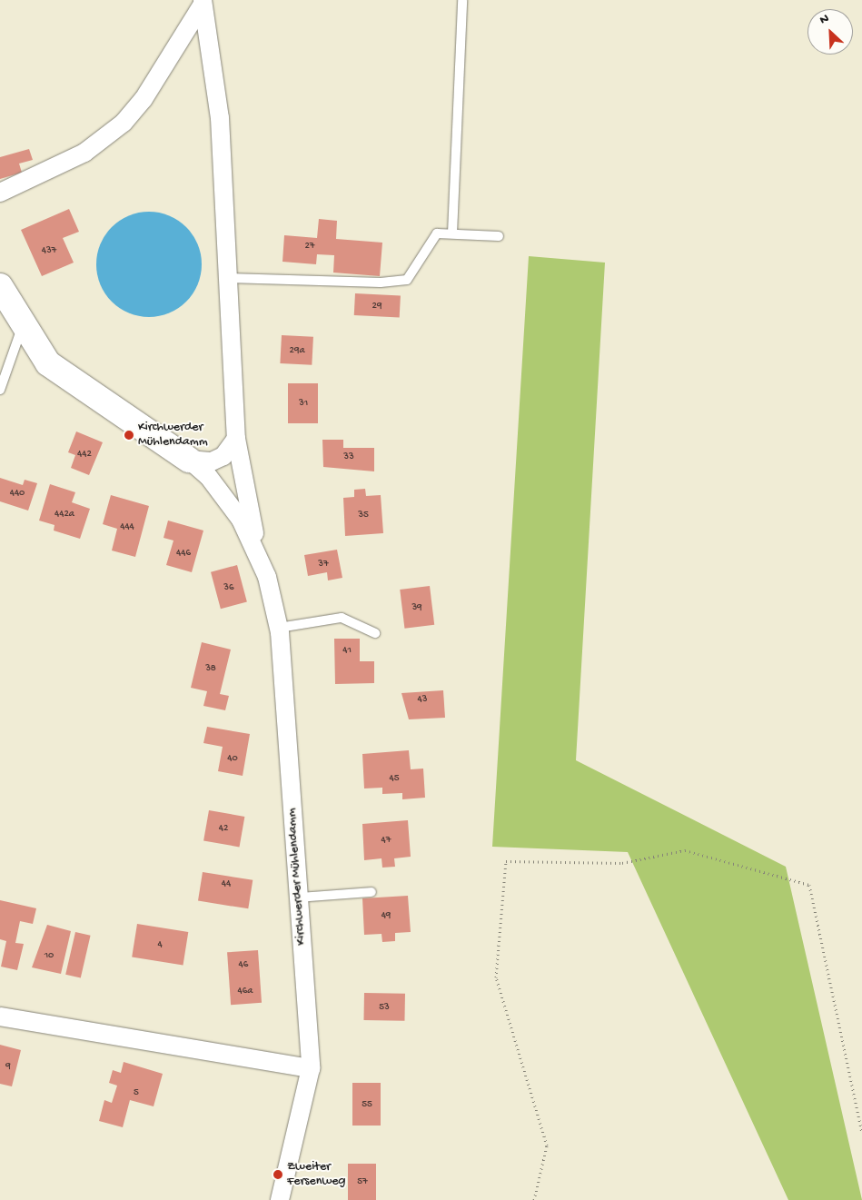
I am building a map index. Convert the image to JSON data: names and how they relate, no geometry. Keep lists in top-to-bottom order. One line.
{"streets":{"street":["Kirchwerder Mühlendamm"]},"places":["Kirchwerder Mühlendamm","Zweiter Fersenweg"],"house_numbers":["27","437","29","29a","31","442","33","440","442a","35","444","446","37","36","39","41","38","43","40","45","42","47","44","49","4","10","46","46a","53","9","5","55","57"],"north":"top left"}
